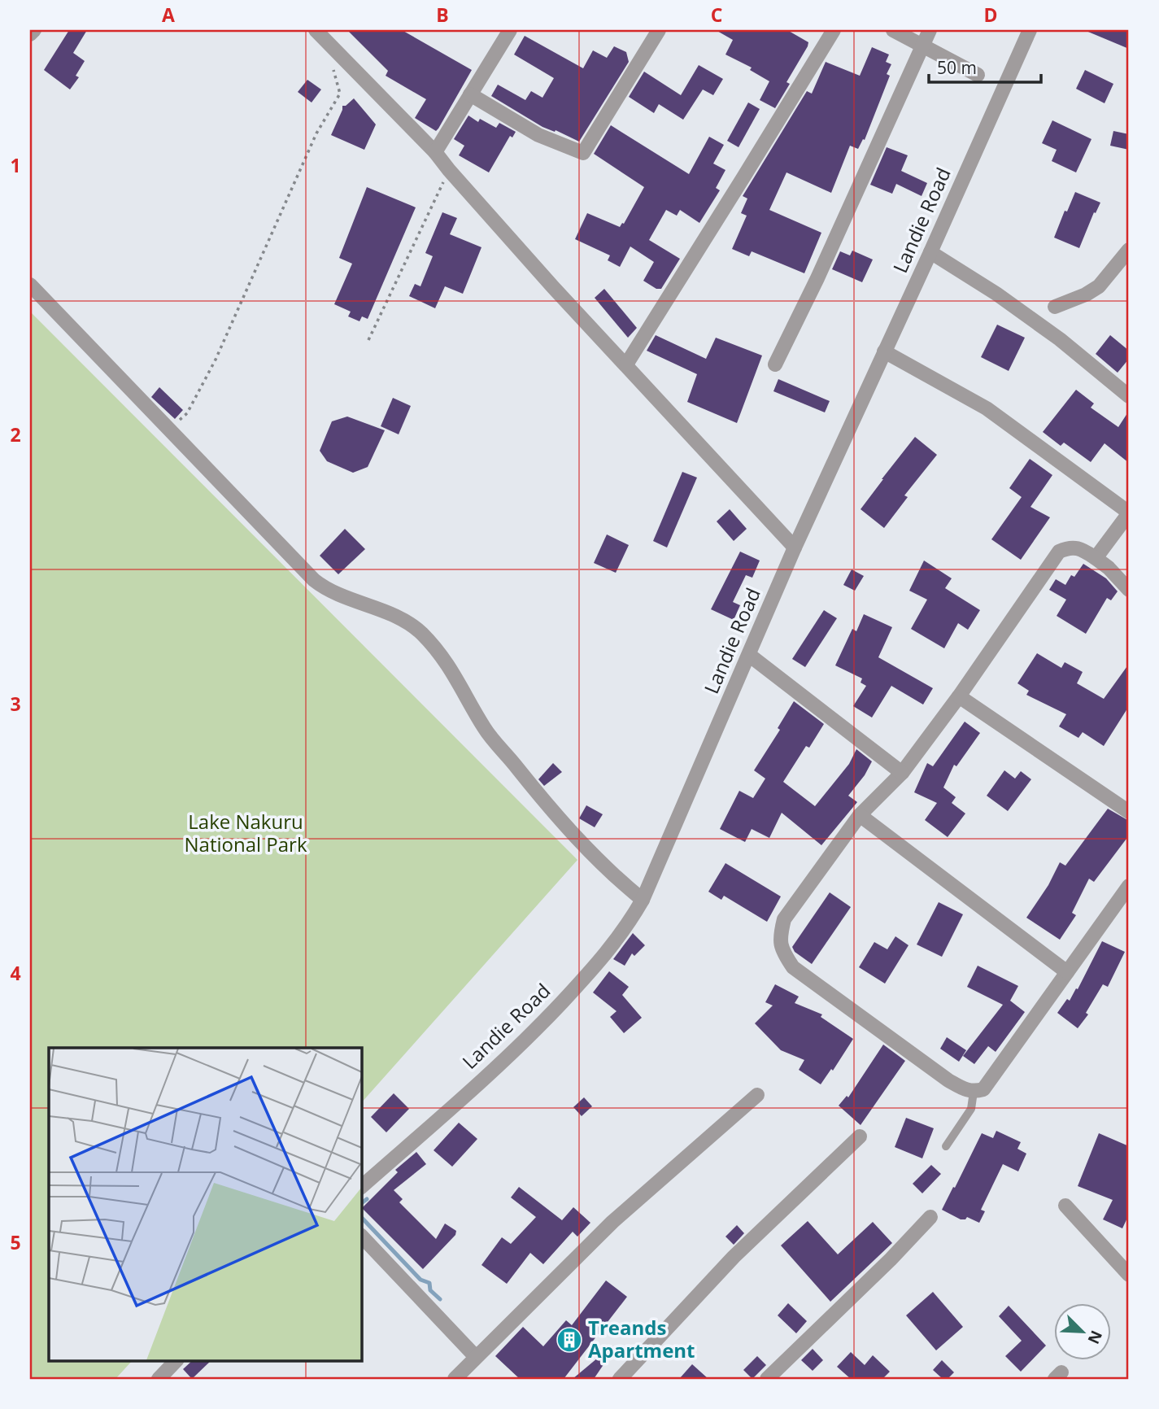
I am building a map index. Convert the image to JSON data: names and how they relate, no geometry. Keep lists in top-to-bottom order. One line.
{"streets":{"street":["Landie Road"]},"parks":["Lake Nakuru National Park"],"places":{"building":["Treands Apartment"]},"scale_bar":"50 m","north":"bottom right","grid":{"columns":["A","B","C","D"],"rows":["1","2","3","4","5"]}}
